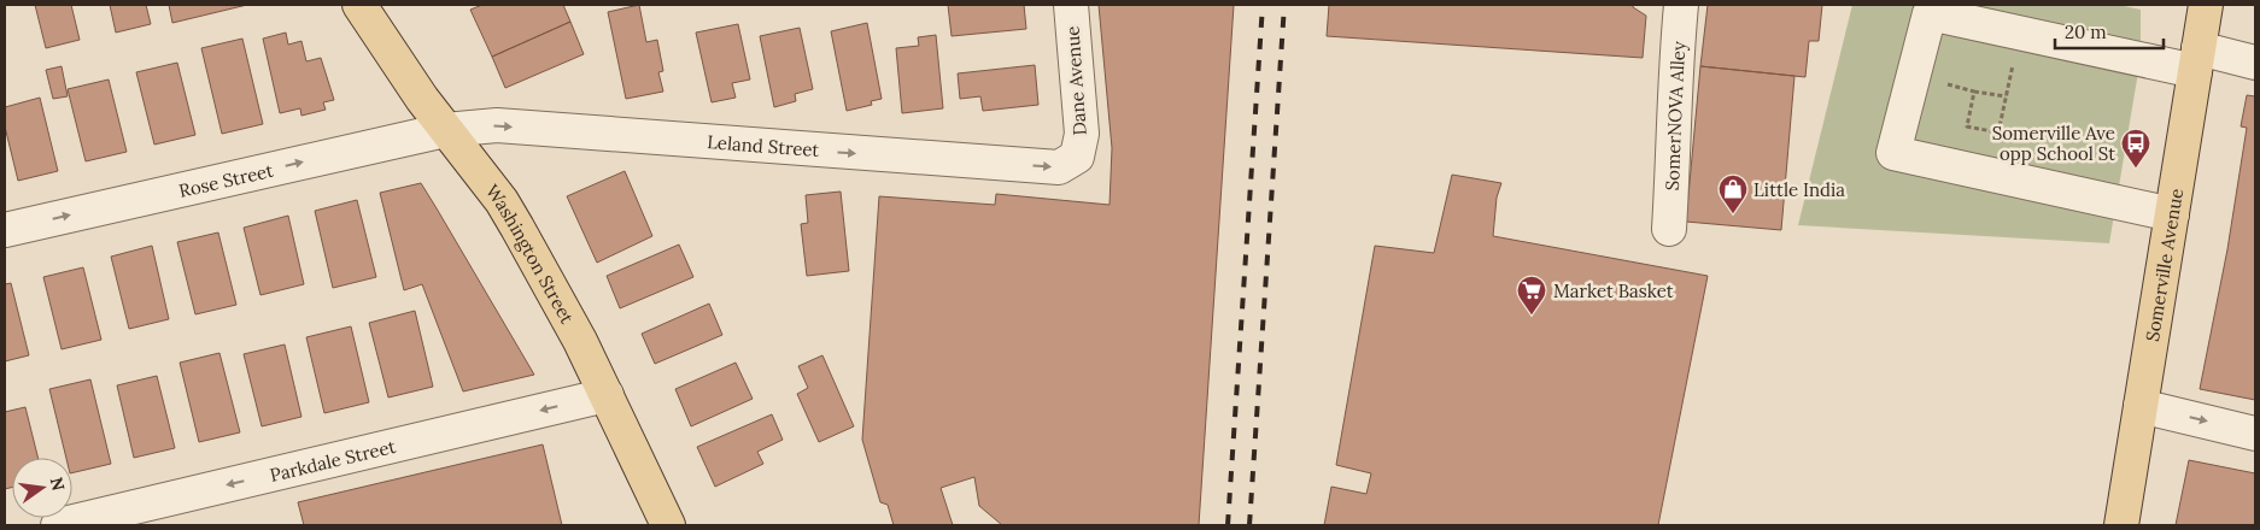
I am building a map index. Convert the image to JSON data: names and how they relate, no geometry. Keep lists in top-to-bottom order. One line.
{"streets":{"main road":["Washington Street","Somerville Avenue"],"street":["Dane Avenue","SomerNOVA Alley","Leland Street","Rose Street","Parkdale Street"]},"crossings":[["Dane Avenue","Leland Street"],["Leland Street","Rose Street"],["Leland Street","Washington Street"],["Rose Street","Washington Street"],["Washington Street","Parkdale Street"]],"one_way":["Leland Street","Rose Street","Parkdale Street"],"places":{"bus stop":["Somerville Ave opp School St"],"shop":["Little India"],"supermarket":["Market Basket"]},"scale_bar":"20 m","north":"right"}
